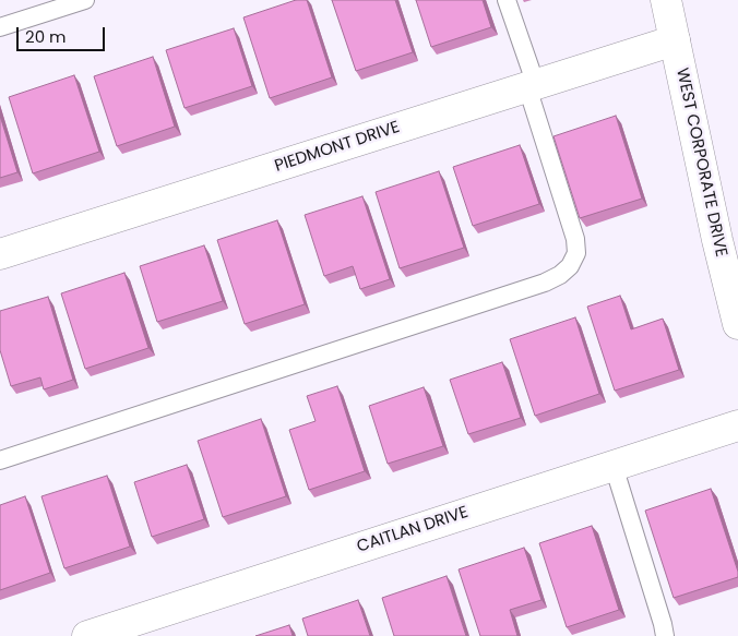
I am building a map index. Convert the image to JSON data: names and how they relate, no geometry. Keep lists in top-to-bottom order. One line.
{"streets":{"street":["PIEDMONT DRIVE","WEST CORPORATE DRIVE","CAITLAN DRIVE"]},"crossings":[["PIEDMONT DRIVE","WEST CORPORATE DRIVE"]],"scale_bar":"20 m"}
